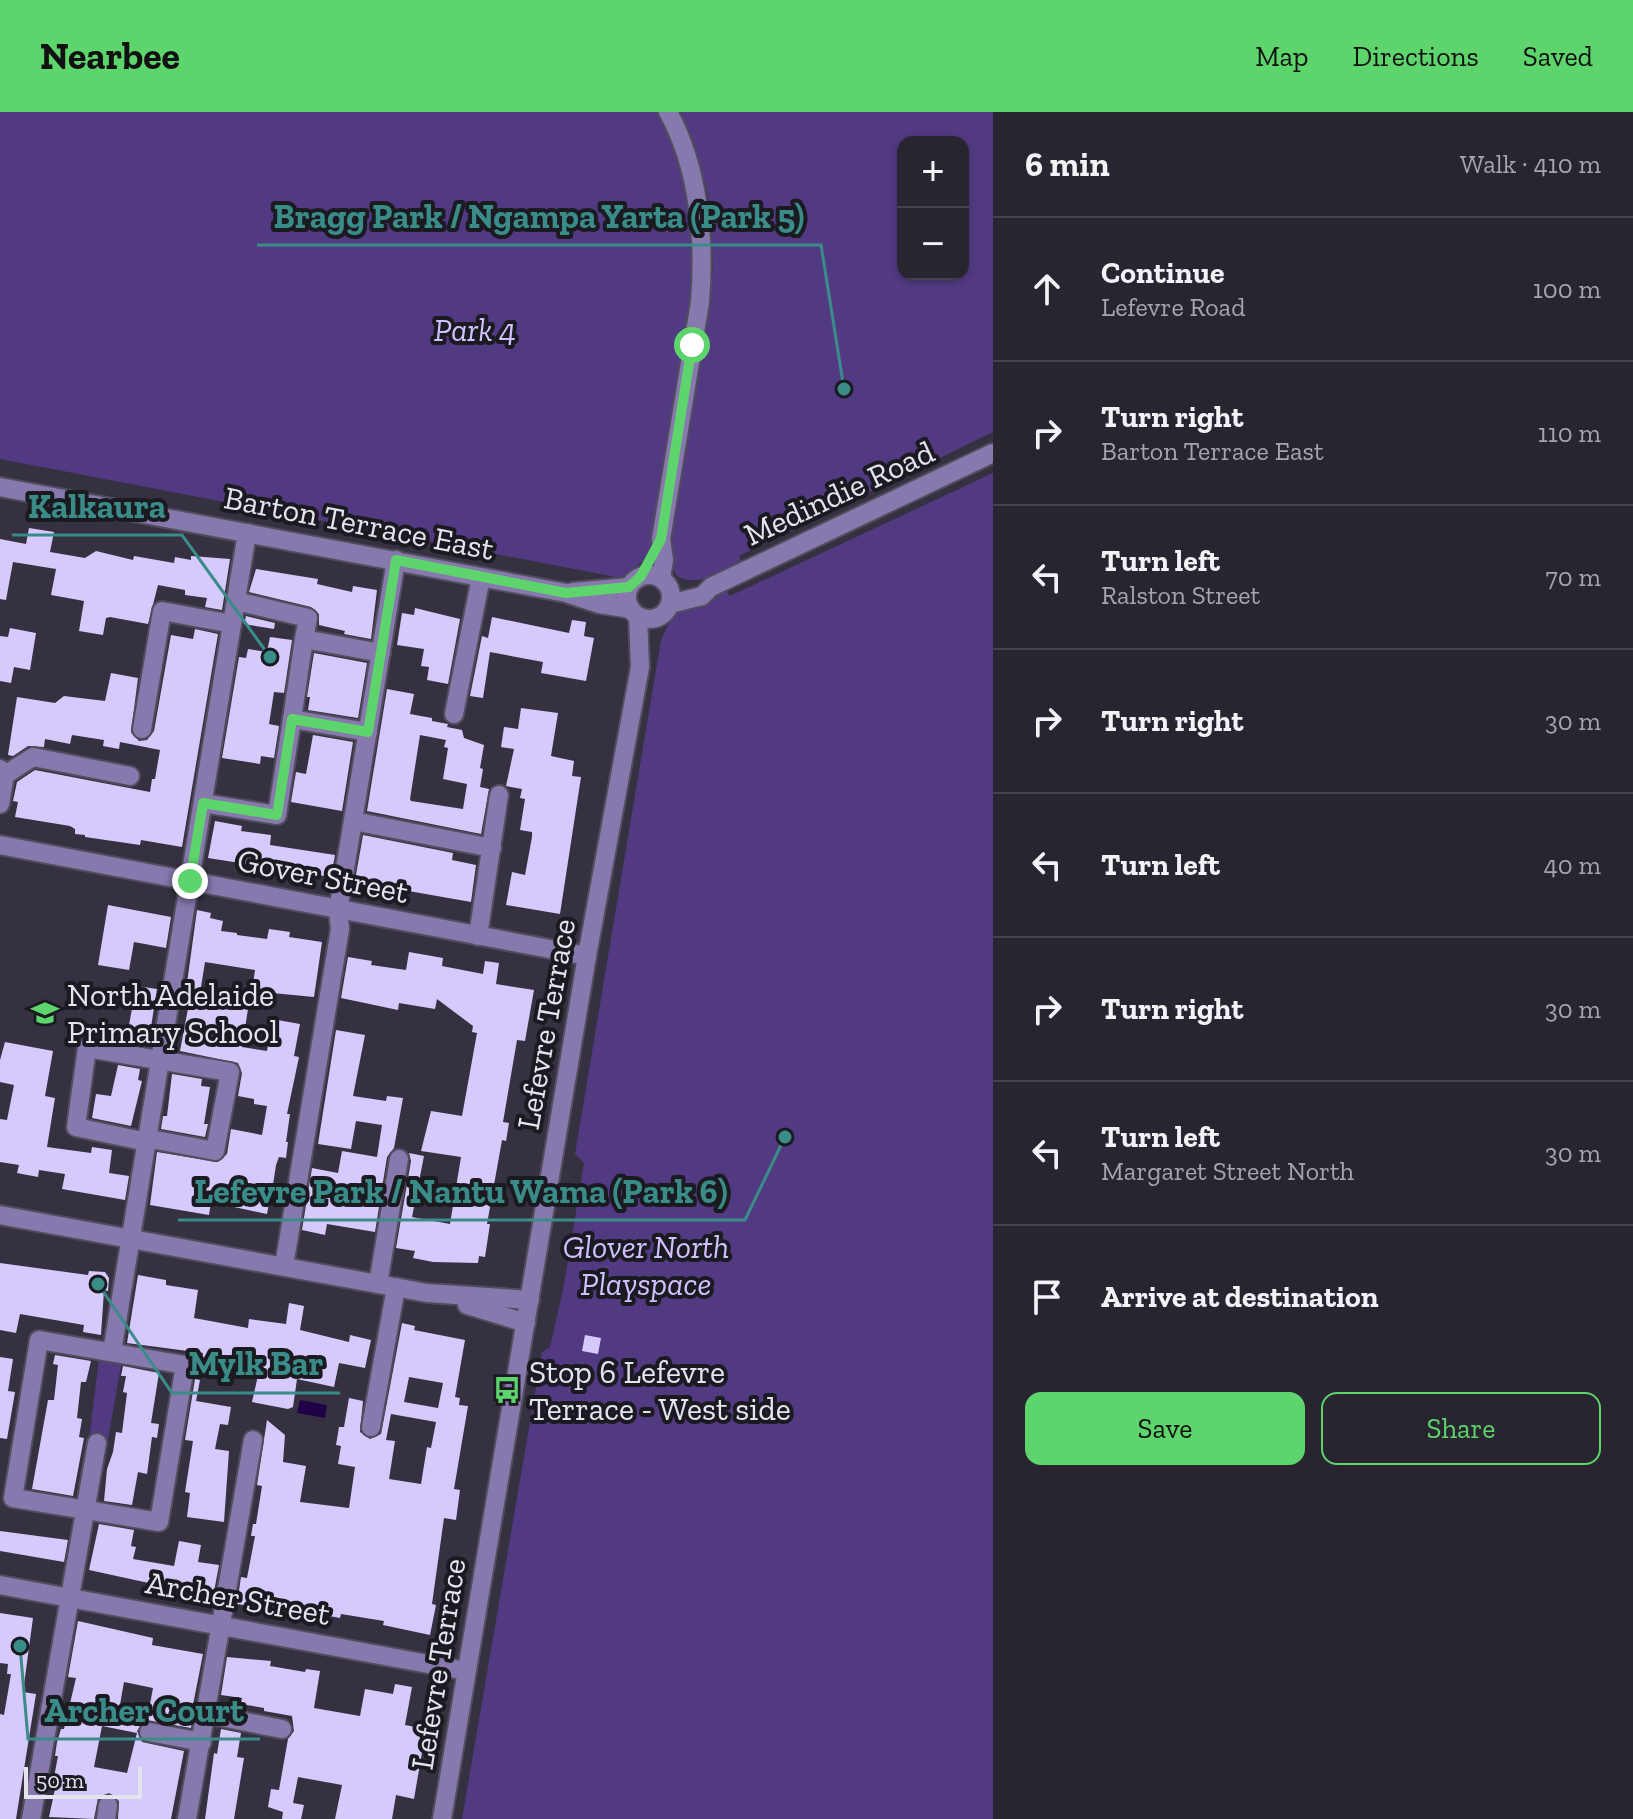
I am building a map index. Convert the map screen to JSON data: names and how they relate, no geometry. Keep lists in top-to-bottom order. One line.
{"streets":{"street":["Medindie Road","Barton Terrace East","Gover Street","Lefevre Terrace","Archer Street"]},"crossings":[["Medindie Road","Barton Terrace East"],["Medindie Road","Lefevre Terrace"],["Barton Terrace East","Lefevre Terrace"],["Gover Street","Lefevre Terrace"],["Lefevre Terrace","Archer Street"]],"parks":["Park 4","Glover North Playspace"],"places":{"other":["Bragg Park / Ngampa Yarta (Park 5)","Kalkaura","Lefevre Park / Nantu Wama (Park 6)","Mylk Bar","Archer Court"],"school or university":["North Adelaide Primary School"],"bus stop":["Stop 6 Lefevre Terrace - West side"]},"scale_bar":"50 m","page":{"header":"Nearbee","nav":["Map","Directions","Saved"],"heading":["6 min","Walk · 410 m"],"map_buttons":["+","−"],"list":[["Continue","Lefevre Road","100 m"],["Turn right","Barton Terrace East","110 m"],["Turn left","Ralston Street","70 m"],["Turn right","30 m"],["Turn left","40 m"],["Turn right","30 m"],["Turn left","Margaret Street North","30 m"],"Arrive at destination"],"buttons":["Save","Share"],"scale":"50 m"}}
